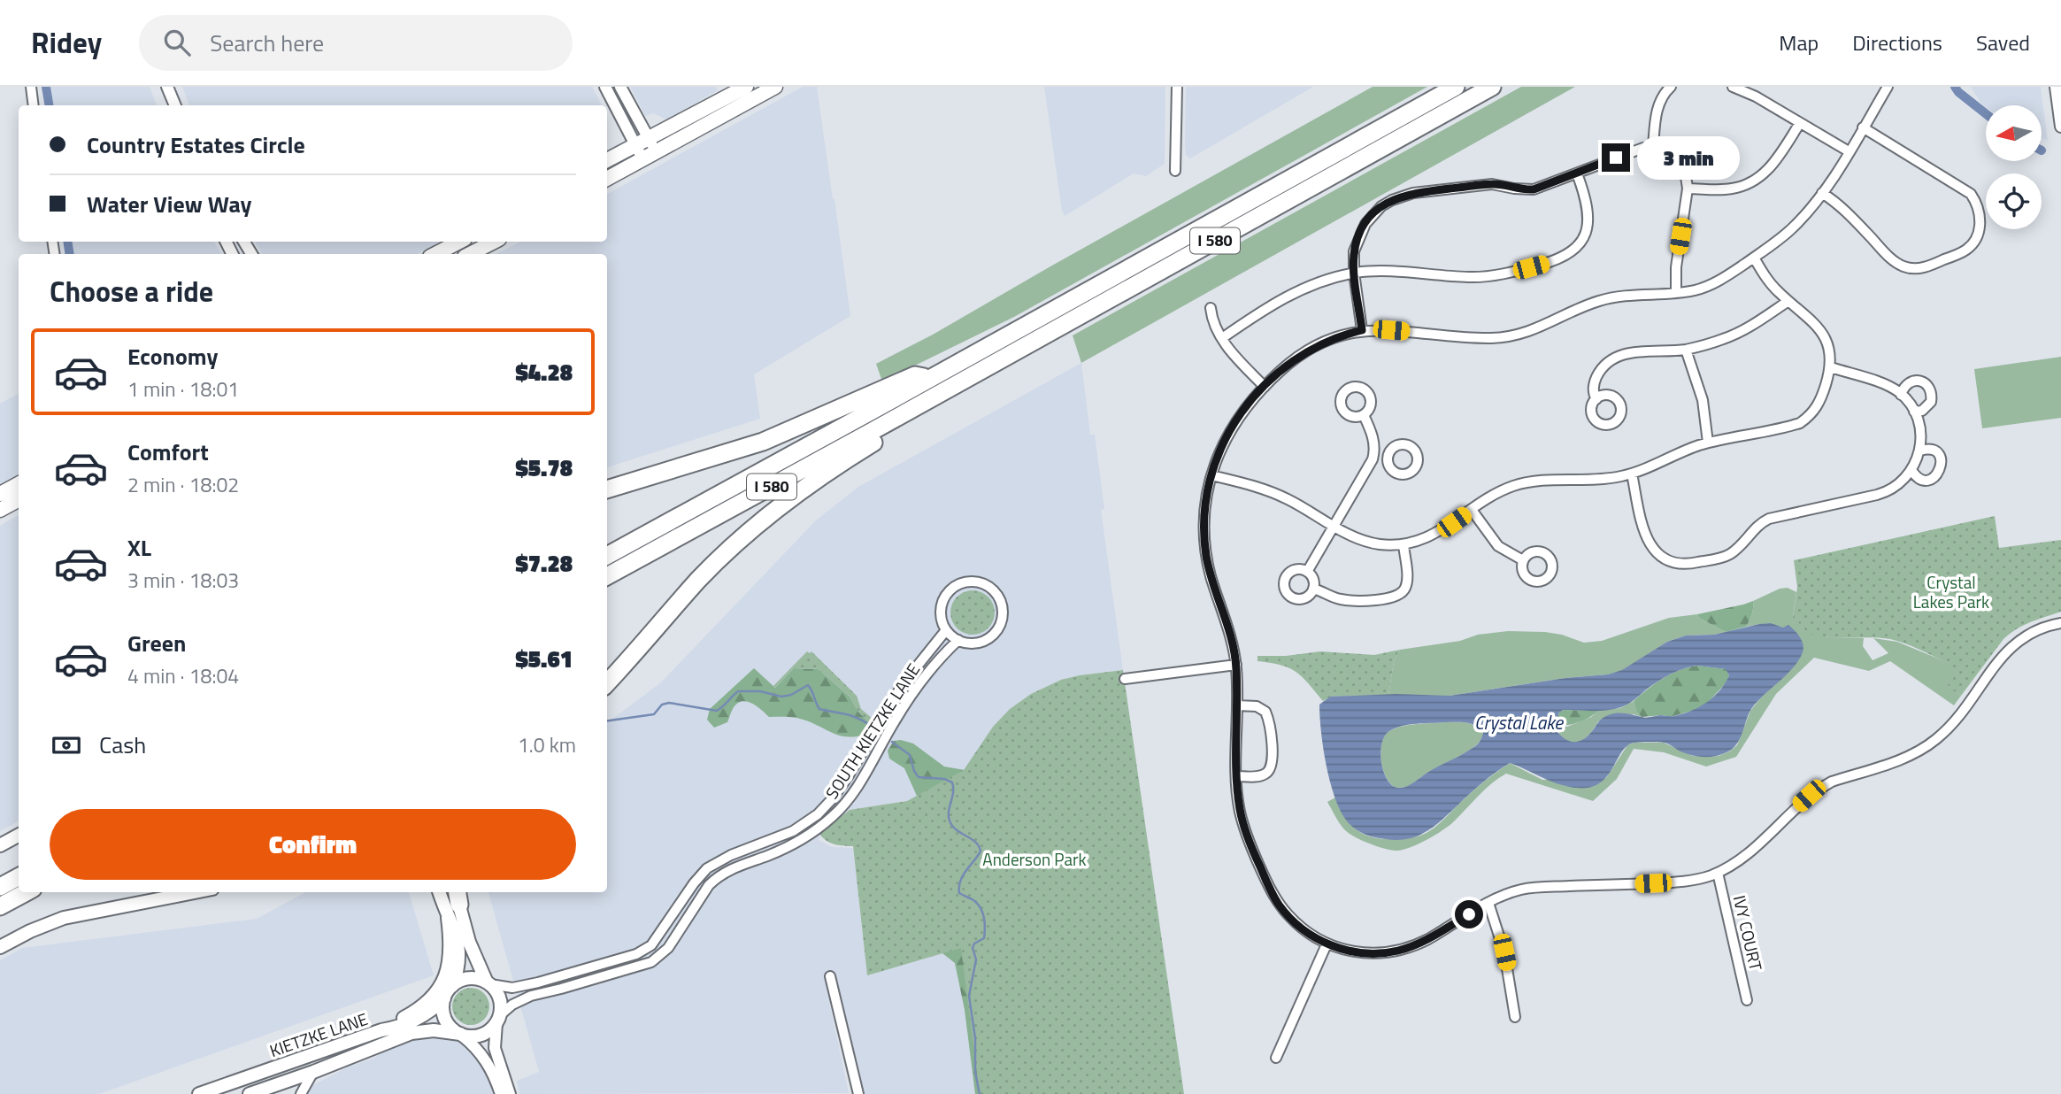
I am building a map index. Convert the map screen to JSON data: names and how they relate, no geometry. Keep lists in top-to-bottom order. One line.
{"streets":{"highway":["I 580"],"main road":["KIETZKE LANE"],"street":["SOUTH KIETZKE LANE","IVY COURT"]},"crossings":[["SOUTH KIETZKE LANE","KIETZKE LANE"]],"water":["Crystal Lake"],"parks":["Crystal Lakes Park","Anderson Park"],"north":"left","page":{"header":"Ridey","search":"Search here","nav":["Map","Directions","Saved"],"banner":["Country Estates Circle","Water View Way"],"bubble":"3 min","heading":"Choose a ride","list":[{"name":"Economy","note":"1 min · 18:01","value":"$4.28"},{"name":"Comfort","note":"2 min · 18:02","value":"$5.78"},{"name":"XL","note":"3 min · 18:03","value":"$7.28"},{"name":"Green","note":"4 min · 18:04","value":"$5.61"}],"pay":["Cash","1.0 km"],"buttons":"Confirm"}}
